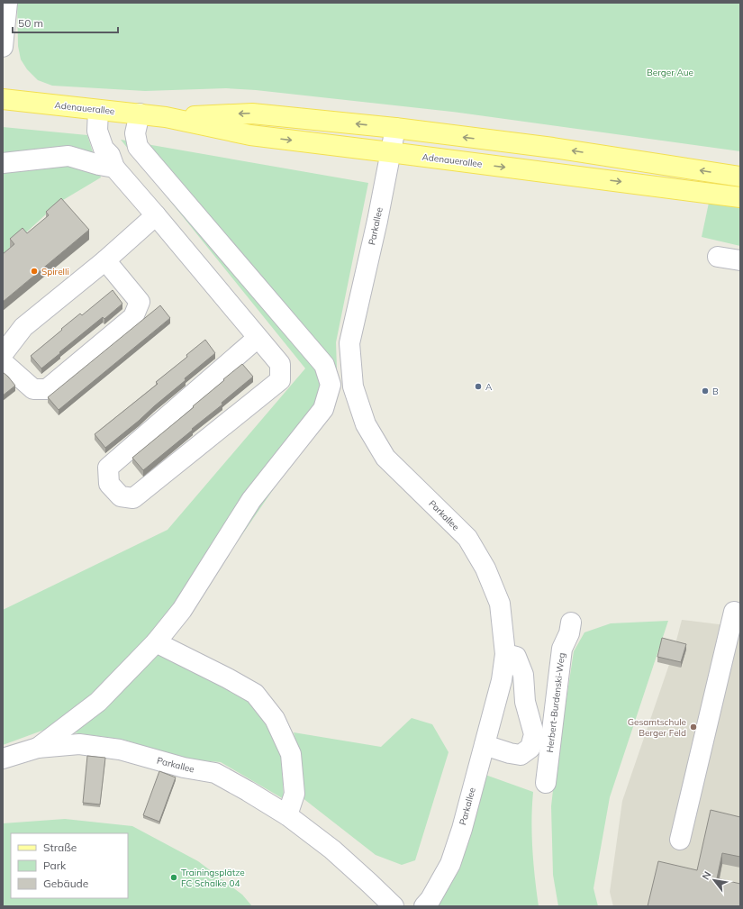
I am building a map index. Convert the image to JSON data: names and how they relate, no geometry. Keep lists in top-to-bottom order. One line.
{"streets":{"main road":["Adenauerallee"],"street":["Parkallee","Herbert-Burdenski-Weg"]},"crossings":[["Adenauerallee","Parkallee"]],"parks":["Berger Aue"],"places":["Spirelli","A","B","Gesamtschule Berger Feld","Trainingsplätze FC Schalke 04"],"legend":["Straße","Park","Gebäude"],"scale_bar":"50 m","north":"top left"}
